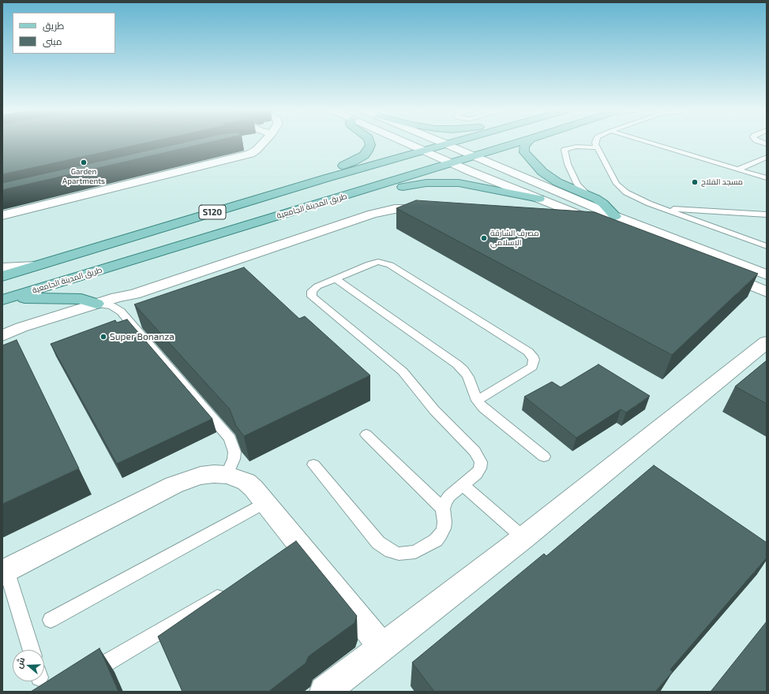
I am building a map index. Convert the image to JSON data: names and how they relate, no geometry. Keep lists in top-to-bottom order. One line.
{"streets":{"main road":["طريق المدينة الجامعية","S120"]},"places":["Garden Apartments","مسجد الفلاح","مصرف الشارقة الإسلامي","Super Bonanza"],"legend":["طريق","مبنى"],"north":"left"}
